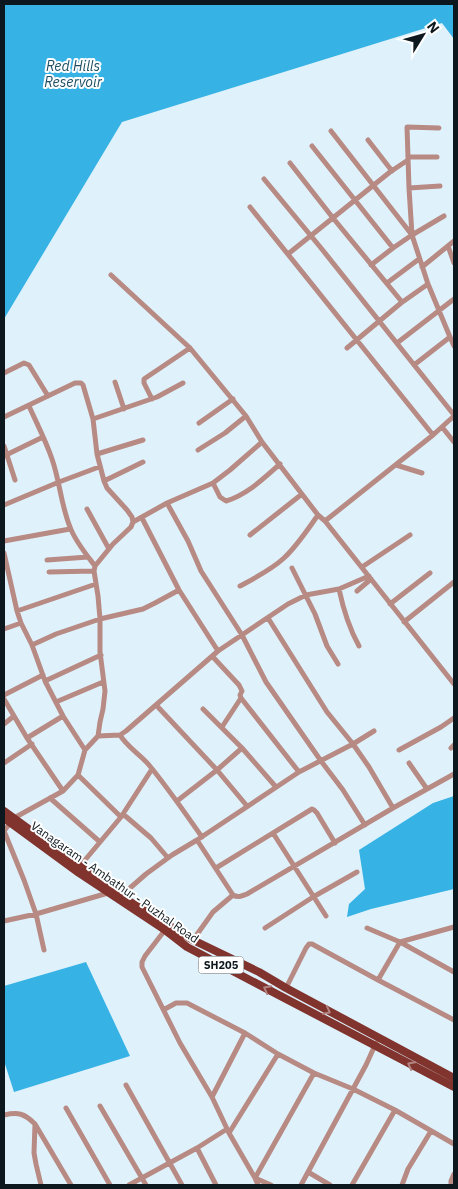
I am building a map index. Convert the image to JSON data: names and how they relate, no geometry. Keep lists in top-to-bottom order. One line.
{"streets":{"main road":["Vanagaram - Ambathur - Puzhal Road","SH205"]},"water":["Red Hills Reservoir"],"north":"top right"}
